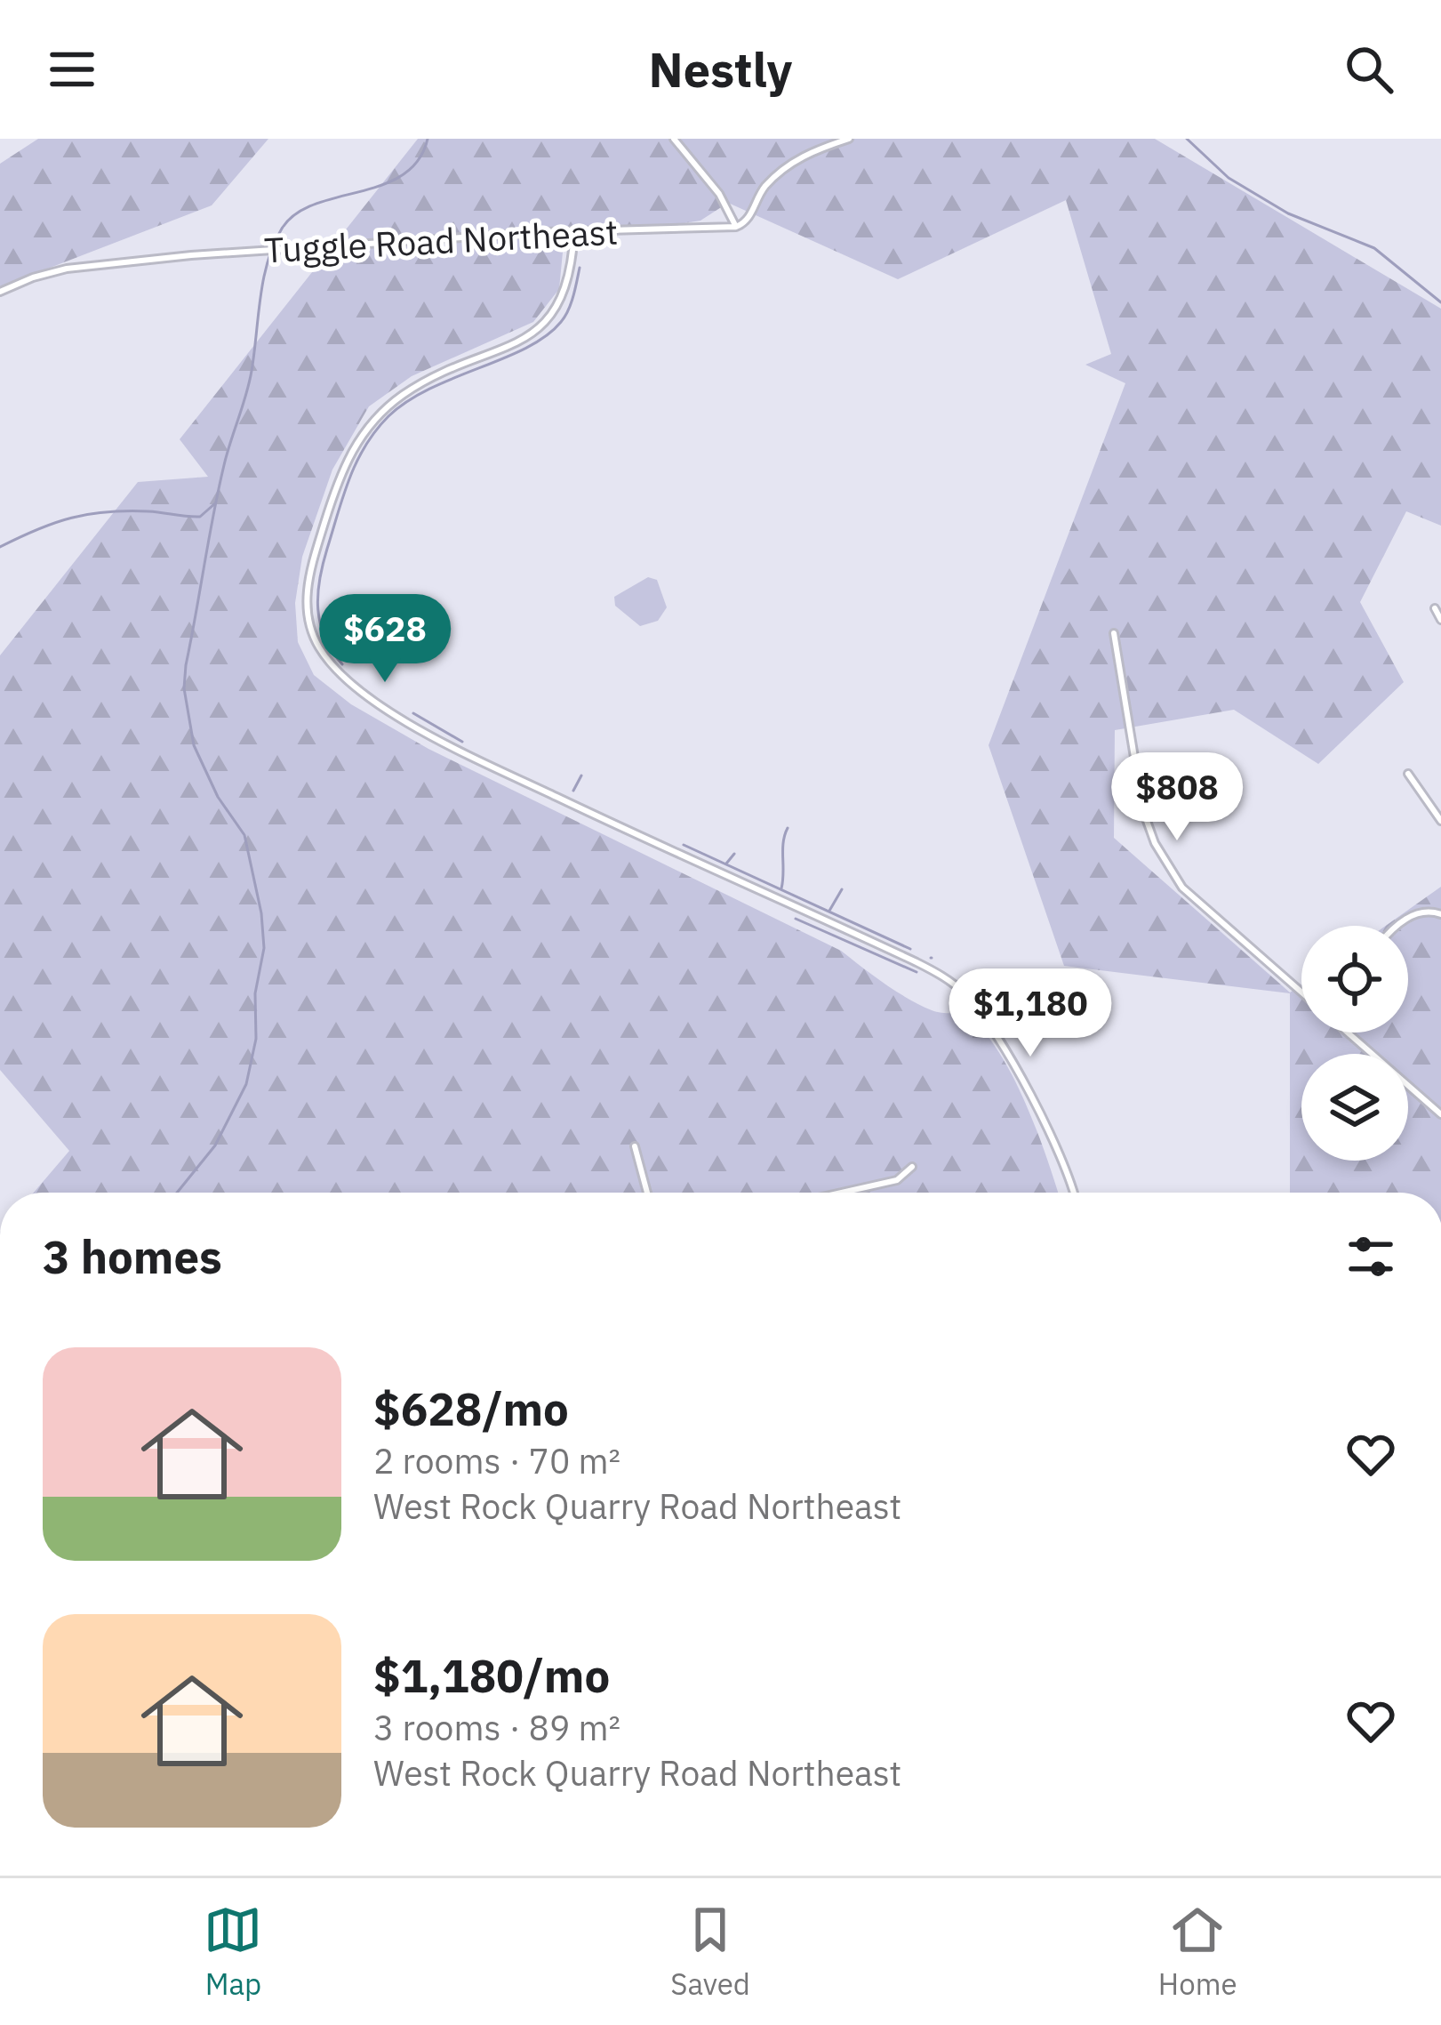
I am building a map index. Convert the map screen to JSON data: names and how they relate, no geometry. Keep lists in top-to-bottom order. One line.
{"streets":{"street":["Tuggle Road Northeast"]},"page":{"header":"Nestly","price":["$628","$808","$1,180"],"heading":"3 homes","list":[{"name":"$628/mo","note":"2 rooms · 70 m² · West Rock Quarry Road Northeast"},{"name":"$1,180/mo","note":"3 rooms · 89 m² · West Rock Quarry Road Northeast"}],"tabs":["Map","Saved","Home"]}}
